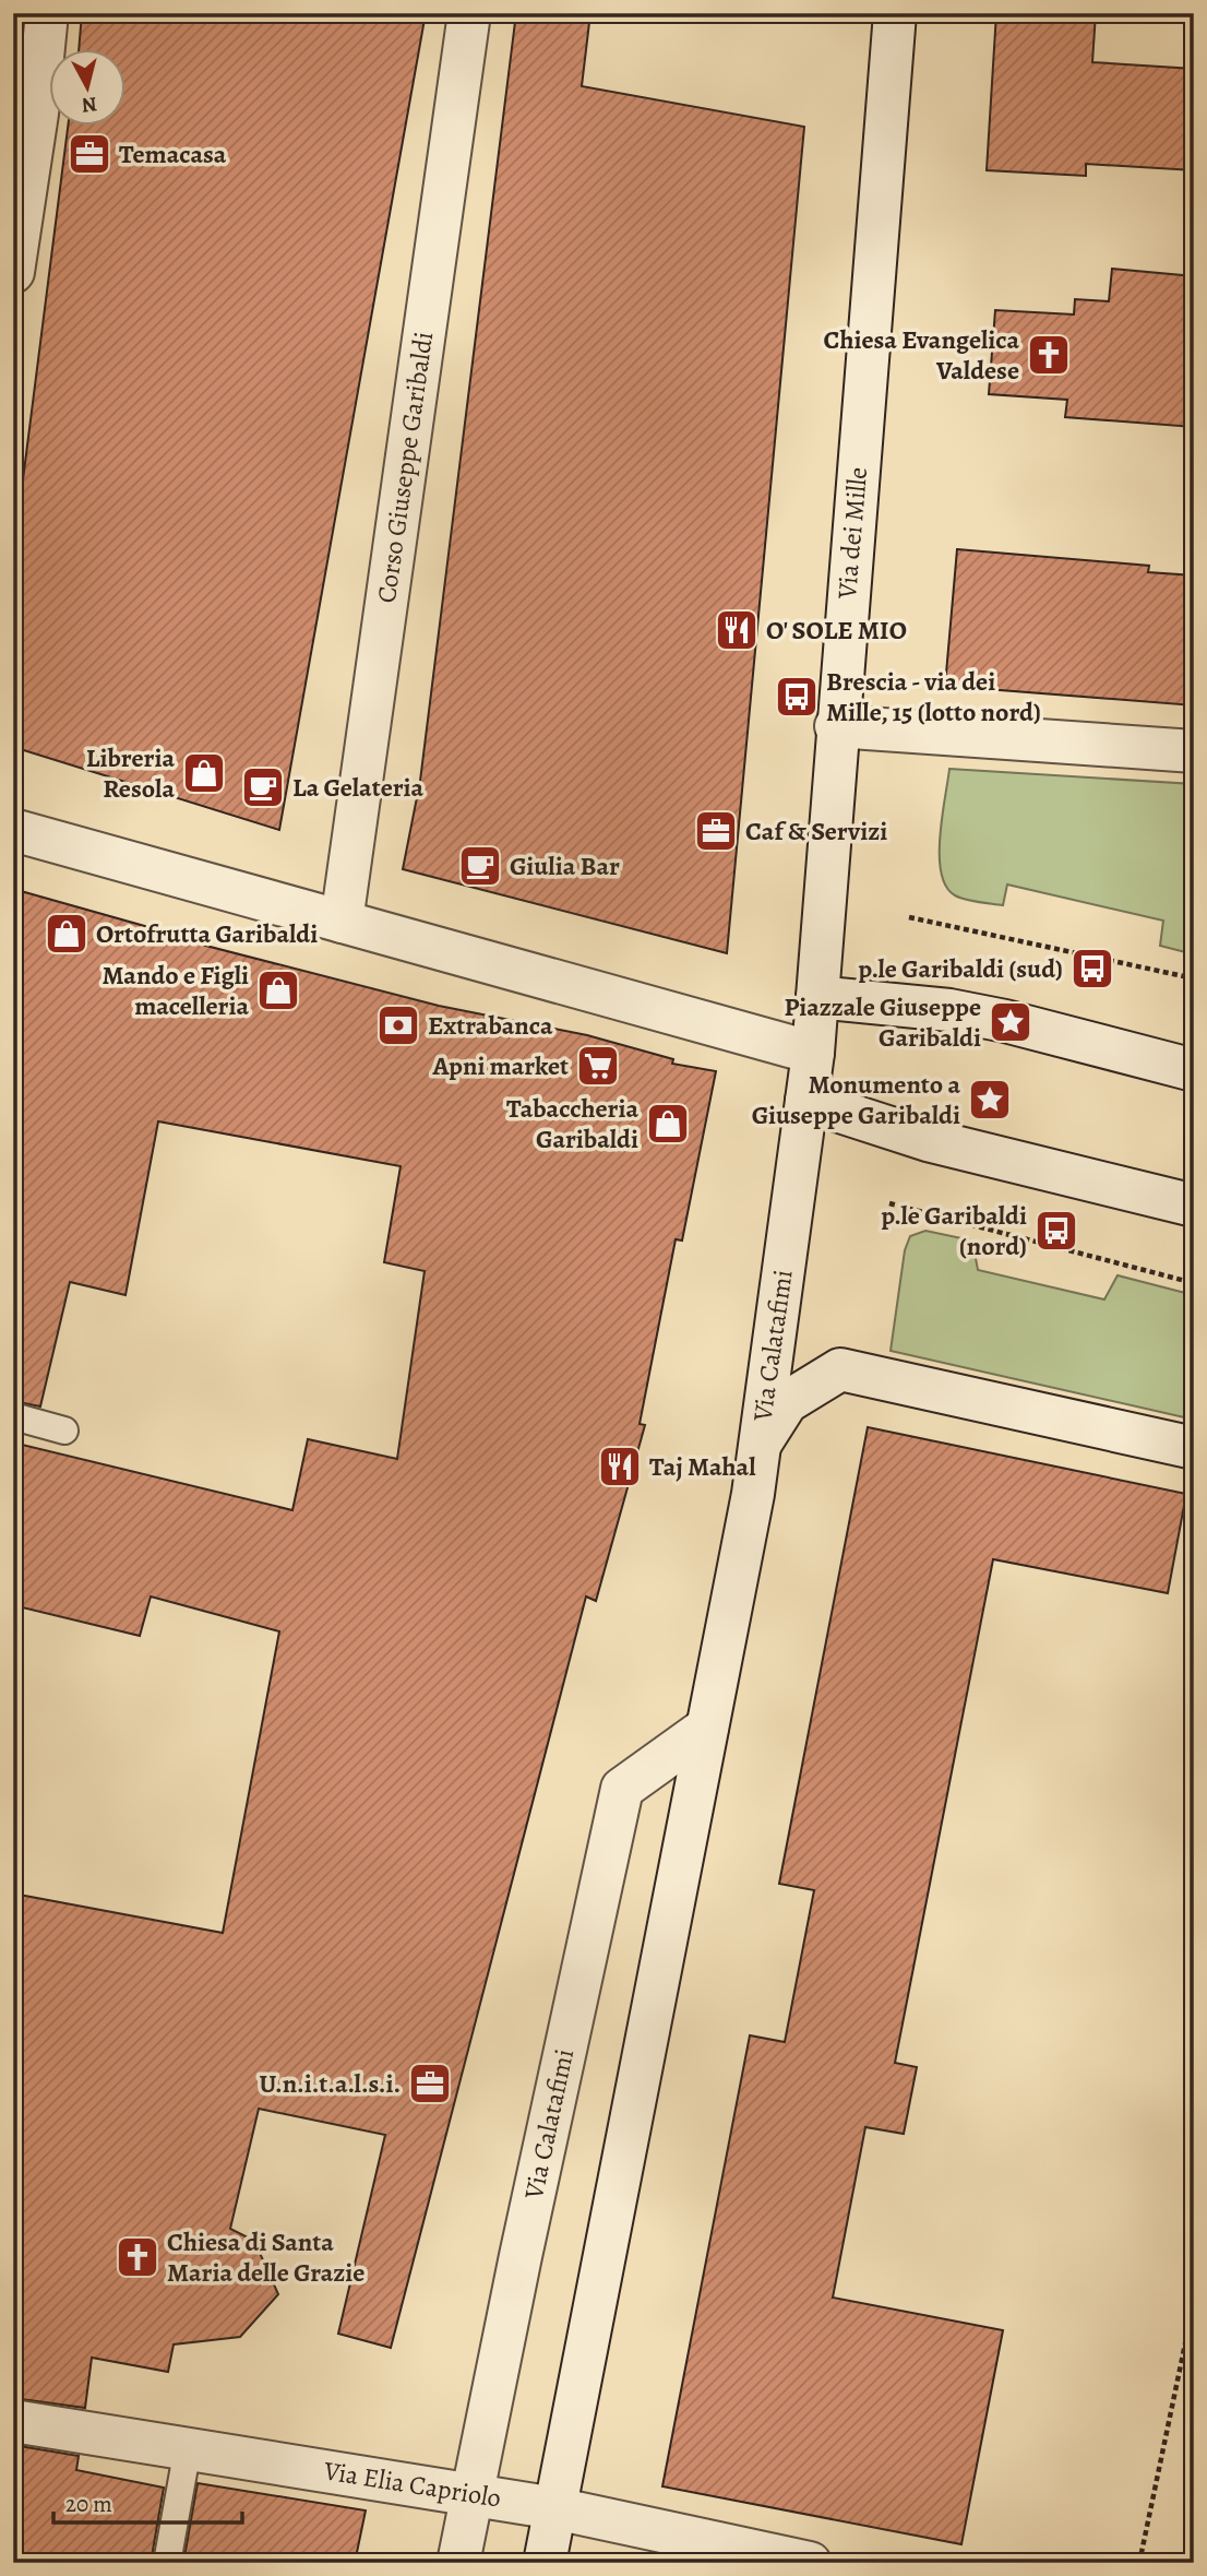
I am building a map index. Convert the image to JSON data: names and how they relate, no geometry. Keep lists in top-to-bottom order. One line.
{"streets":{"street":["Corso Giuseppe Garibaldi","Via dei Mille","Via Calatafimi","Via Elia Capriolo"]},"crossings":[["Via dei Mille","Via Calatafimi"],["Via Calatafimi","Via Elia Capriolo"]],"places":{"office":["Temacasa","Caf & Servizi","U.n.i.t.a.l.s.i."],"church":["Chiesa Evangelica Valdese","Chiesa di Santa Maria delle Grazie"],"restaurant":["O' SOLE MIO","Taj Mahal"],"bus stop":["Brescia - via dei Mille, 15 (lotto nord)","p.le Garibaldi (sud)","p.le Garibaldi (nord)"],"shop":["Libreria Resola","Ortofrutta Garibaldi","Mando e Figli macelleria","Tabaccheria Garibaldi"],"cafe":["La Gelateria","Giulia Bar"],"place":["Piazzale Giuseppe Garibaldi","Monumento a Giuseppe Garibaldi"],"bank":["Extrabanca"],"supermarket":["Apni market"]},"scale_bar":"20 m","north":"bottom"}
